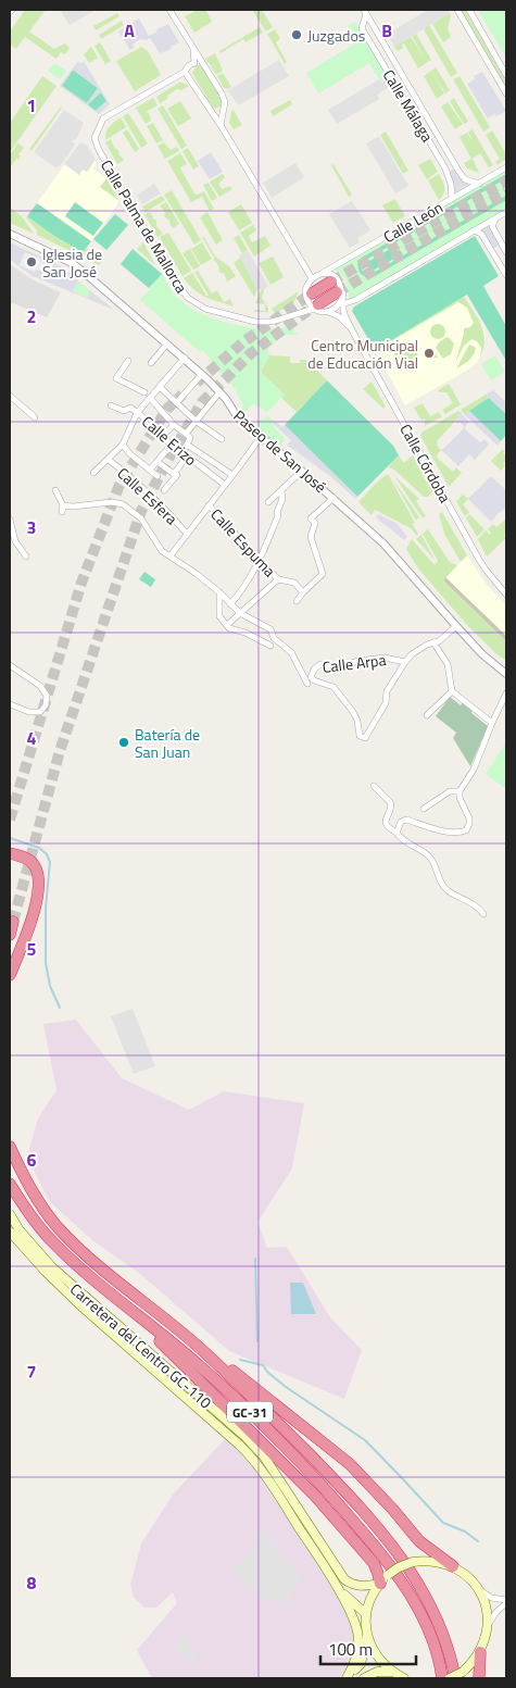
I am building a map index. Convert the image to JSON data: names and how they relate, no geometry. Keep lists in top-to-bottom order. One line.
{"streets":{"highway":["GC-31"],"main road":["Carretera del Centro GC-110"],"street":["Calle Málaga","Calle León","Calle Palma de Mallorca","Calle Erizo","Paseo de San José","Calle Córdoba","Calle Esfera","Calle Espuma","Calle Arpa"]},"crossings":[["Calle Málaga","Calle León"],["Calle León","Calle Palma de Mallorca"],["Calle León","Calle Córdoba"],["Calle Palma de Mallorca","Calle Córdoba"],["Paseo de San José","Calle Arpa"]],"places":["Juzgados","Iglesia de San José","Centro Municipal de Educación Vial","Batería de San Juan"],"scale_bar":"100 m","grid":{"columns":["A","B"],"rows":["1","2","3","4","5","6","7","8"]}}
